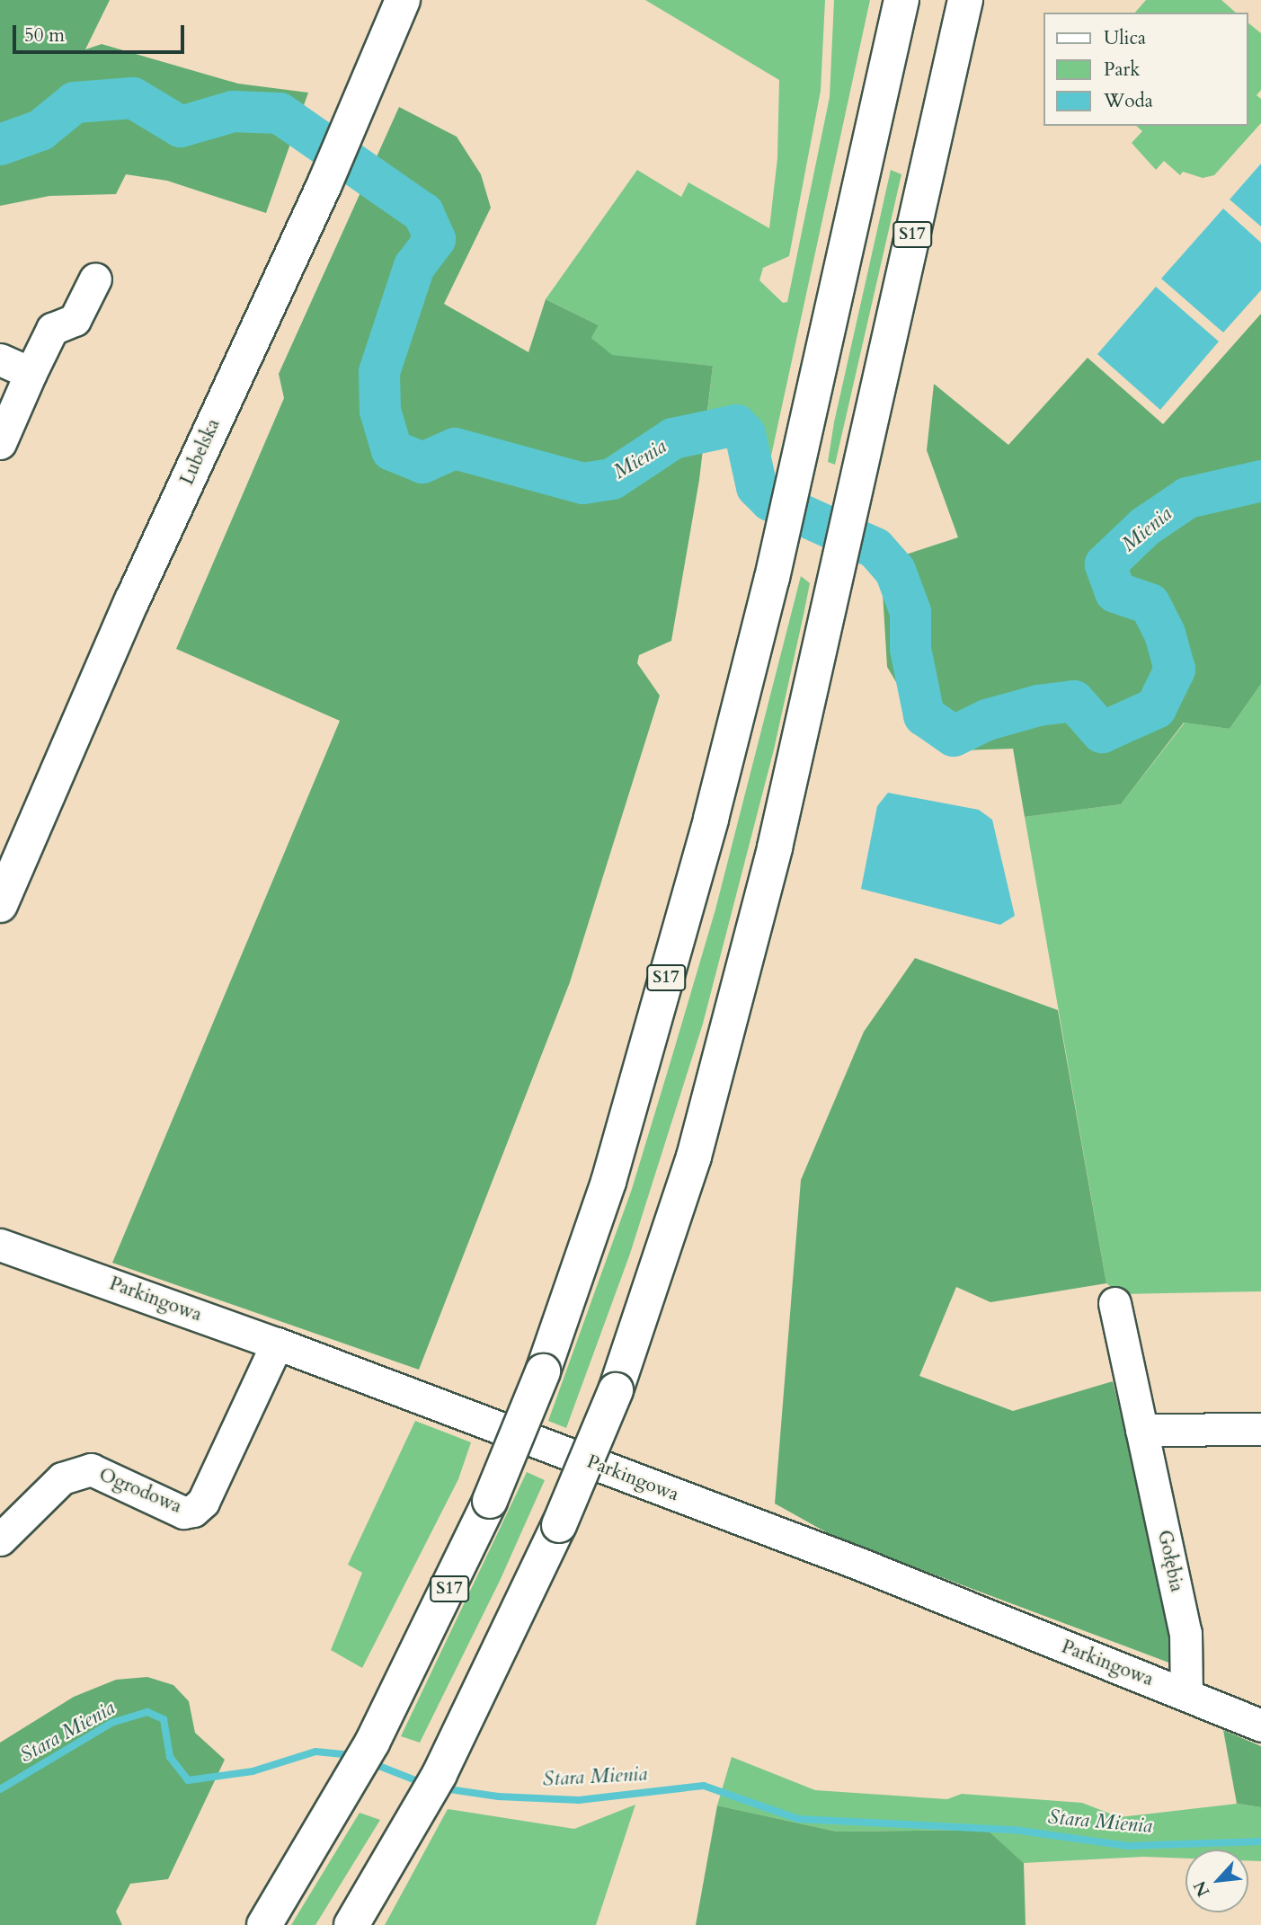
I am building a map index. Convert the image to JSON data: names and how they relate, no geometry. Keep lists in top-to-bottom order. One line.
{"streets":{"main road":["S17","Lubelska"],"street":["Parkingowa","Ogrodowa","Gołębia"]},"crossings":[["Parkingowa","Ogrodowa"],["Parkingowa","Gołębia"]],"water":["Mienia","Stara Mienia"],"legend":["Ulica","Park","Woda"],"scale_bar":"50 m","north":"bottom left"}
